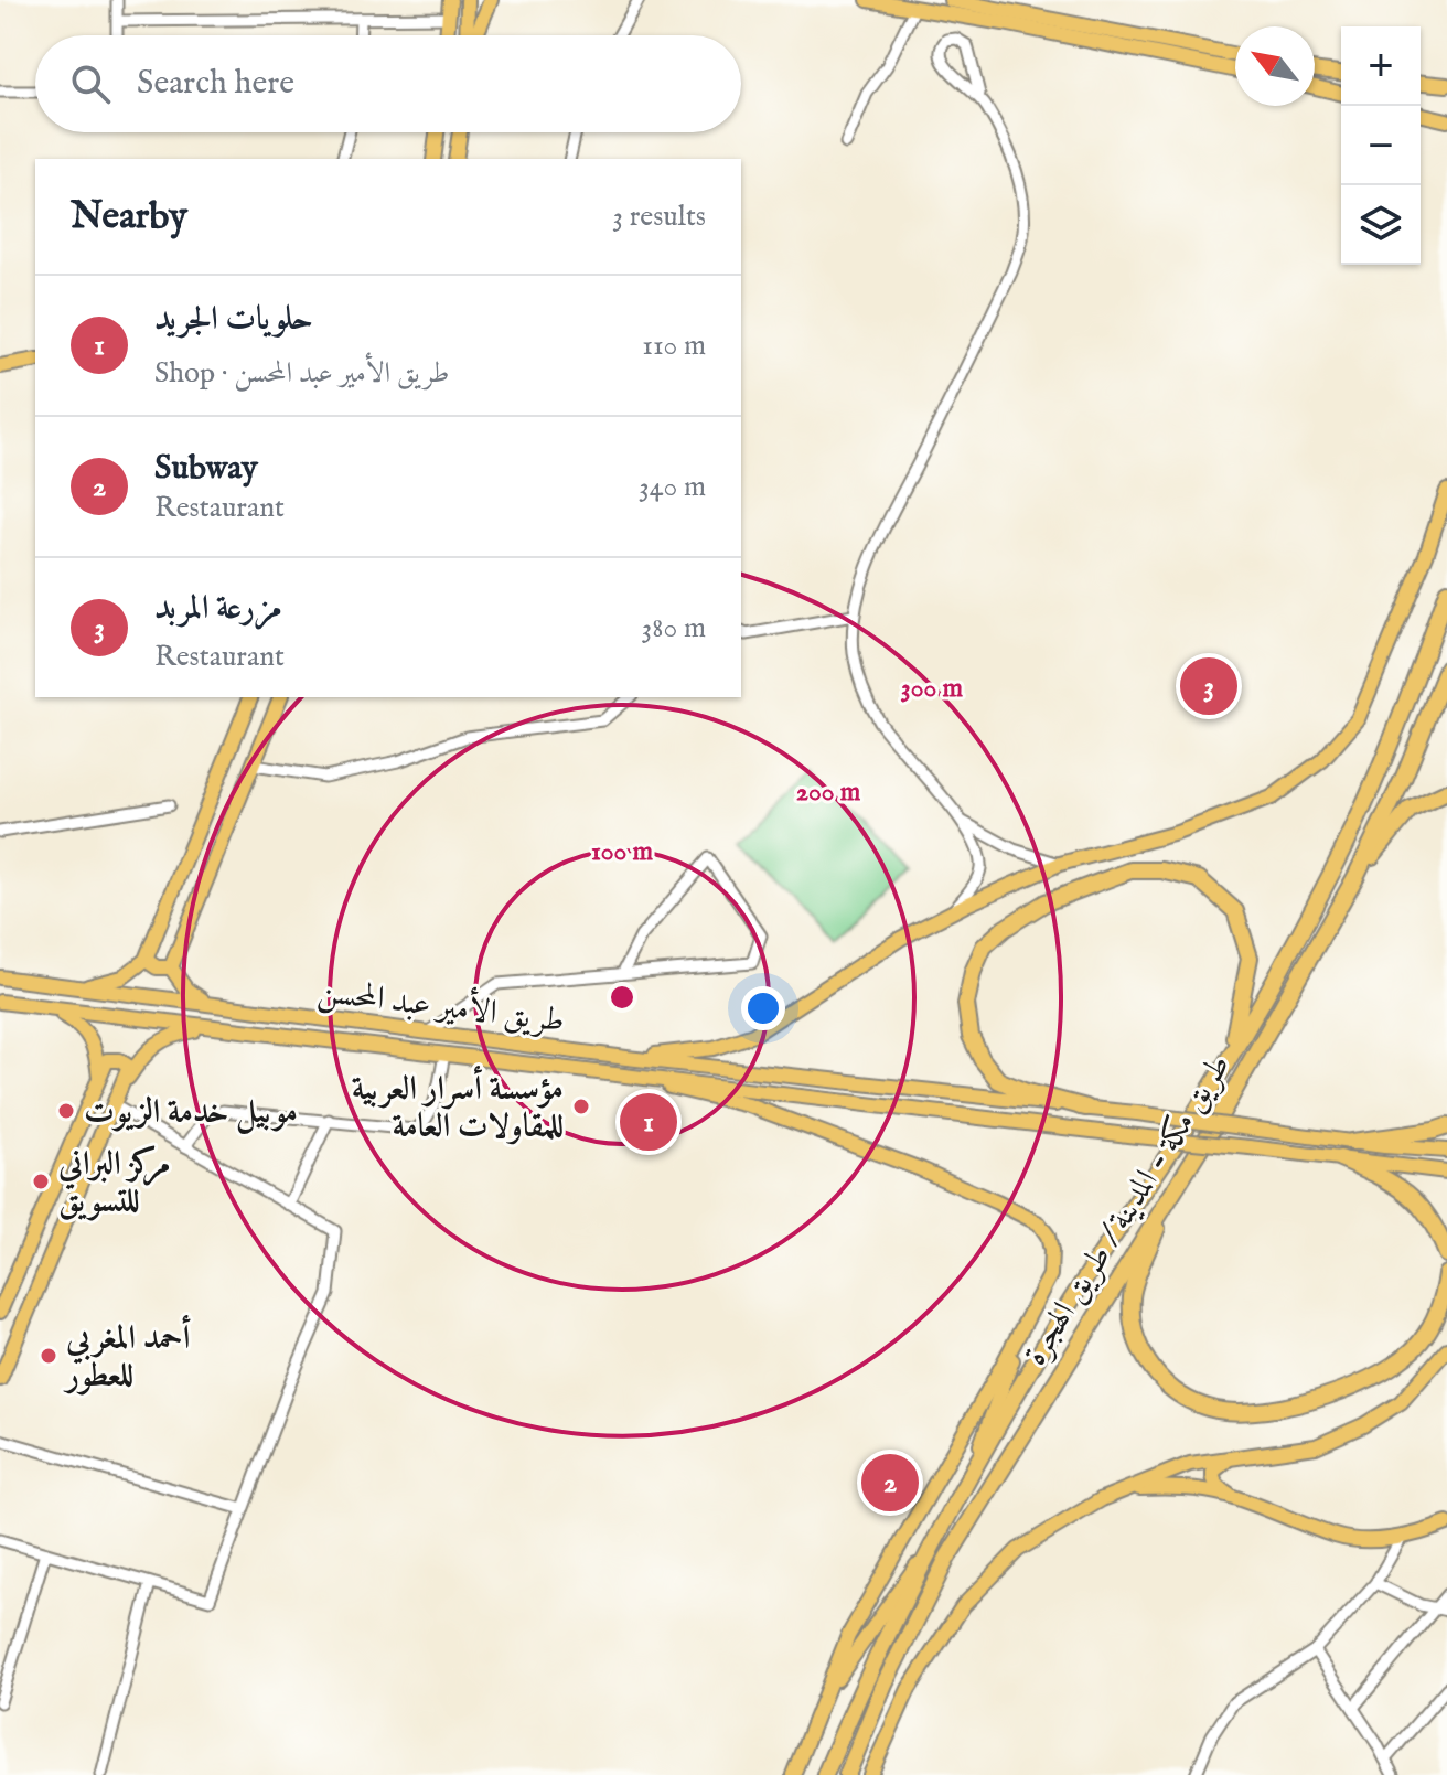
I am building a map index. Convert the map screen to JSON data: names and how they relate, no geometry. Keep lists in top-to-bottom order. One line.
{"streets":{"highway":["طريق مكة - المدينة / طريق الهجرة"],"main road":["طريق الأمير عبد المحسن"]},"places":["مؤسسة أسرار العربية للمقاولات العامة","موبيل خدمة الزيوت","مركز البراني للتسويق","أحمد المغربي للعطور"],"north":"top left","page":{"map_buttons":["+","−"],"search":"Search here","heading":["Nearby","3 results"],"list":[{"mark":"1","name":"حلويات الجريد","note":"Shop · طريق الأمير عبد المحسن","value":"110 m"},{"mark":"2","name":"Subway","note":"Restaurant","value":"340 m"},{"mark":"3","name":"مزرعة المربد","note":"Restaurant","value":"380 m"}],"pins":["3","1","2"]},"rings":["300 m","200 m","100 m"]}
